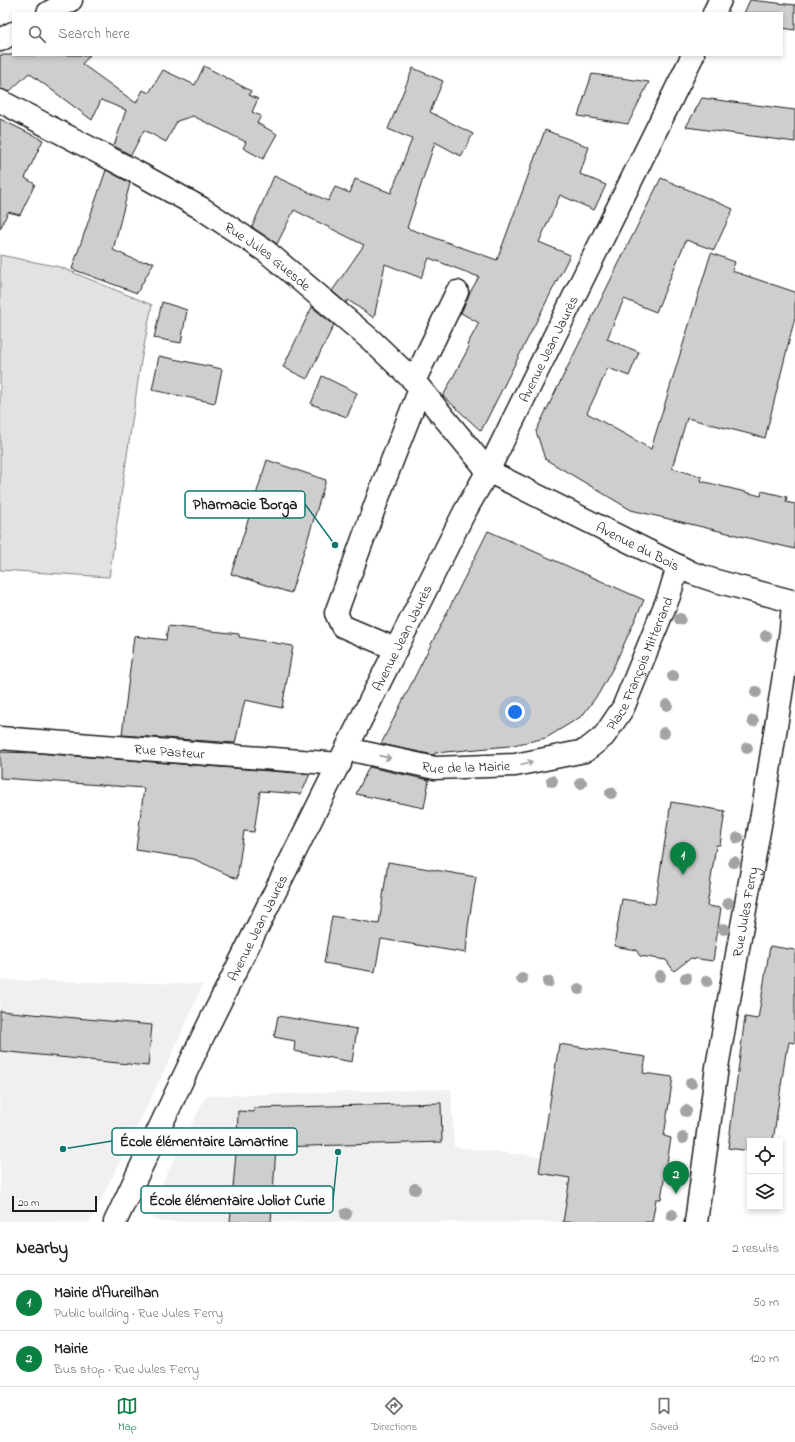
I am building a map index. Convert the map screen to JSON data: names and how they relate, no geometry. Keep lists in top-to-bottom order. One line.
{"streets":{"street":["Rue Jules Guesde","Avenue Jean Jaurès","Avenue du Bois","Place François Mitterrand","Rue Pasteur","Rue de la Mairie","Rue Jules Ferry"]},"crossings":[["Rue Jules Guesde","Avenue Jean Jaurès"],["Rue Jules Guesde","Avenue du Bois"],["Avenue Jean Jaurès","Avenue du Bois"],["Avenue Jean Jaurès","Rue Pasteur"],["Avenue Jean Jaurès","Rue de la Mairie"],["Avenue du Bois","Place François Mitterrand"],["Avenue du Bois","Rue Jules Ferry"],["Place François Mitterrand","Rue de la Mairie"],["Rue Pasteur","Rue de la Mairie"]],"one_way":["Rue de la Mairie"],"places":["Pharmacie Borga","École élémentaire Lamartine","École élémentaire Joliot Curie"],"scale_bar":"20 m","page":{"search":"Search here","pins":["1","2"],"scale":"20 m","heading":["Nearby","2 results"],"list":[{"mark":"1","name":"Mairie d'Aureilhan","note":"Public building · Rue Jules Ferry","value":"50 m"},{"mark":"2","name":"Mairie","note":"Bus stop · Rue Jules Ferry","value":"120 m"}],"nav":["Map","Directions","Saved"]}}
